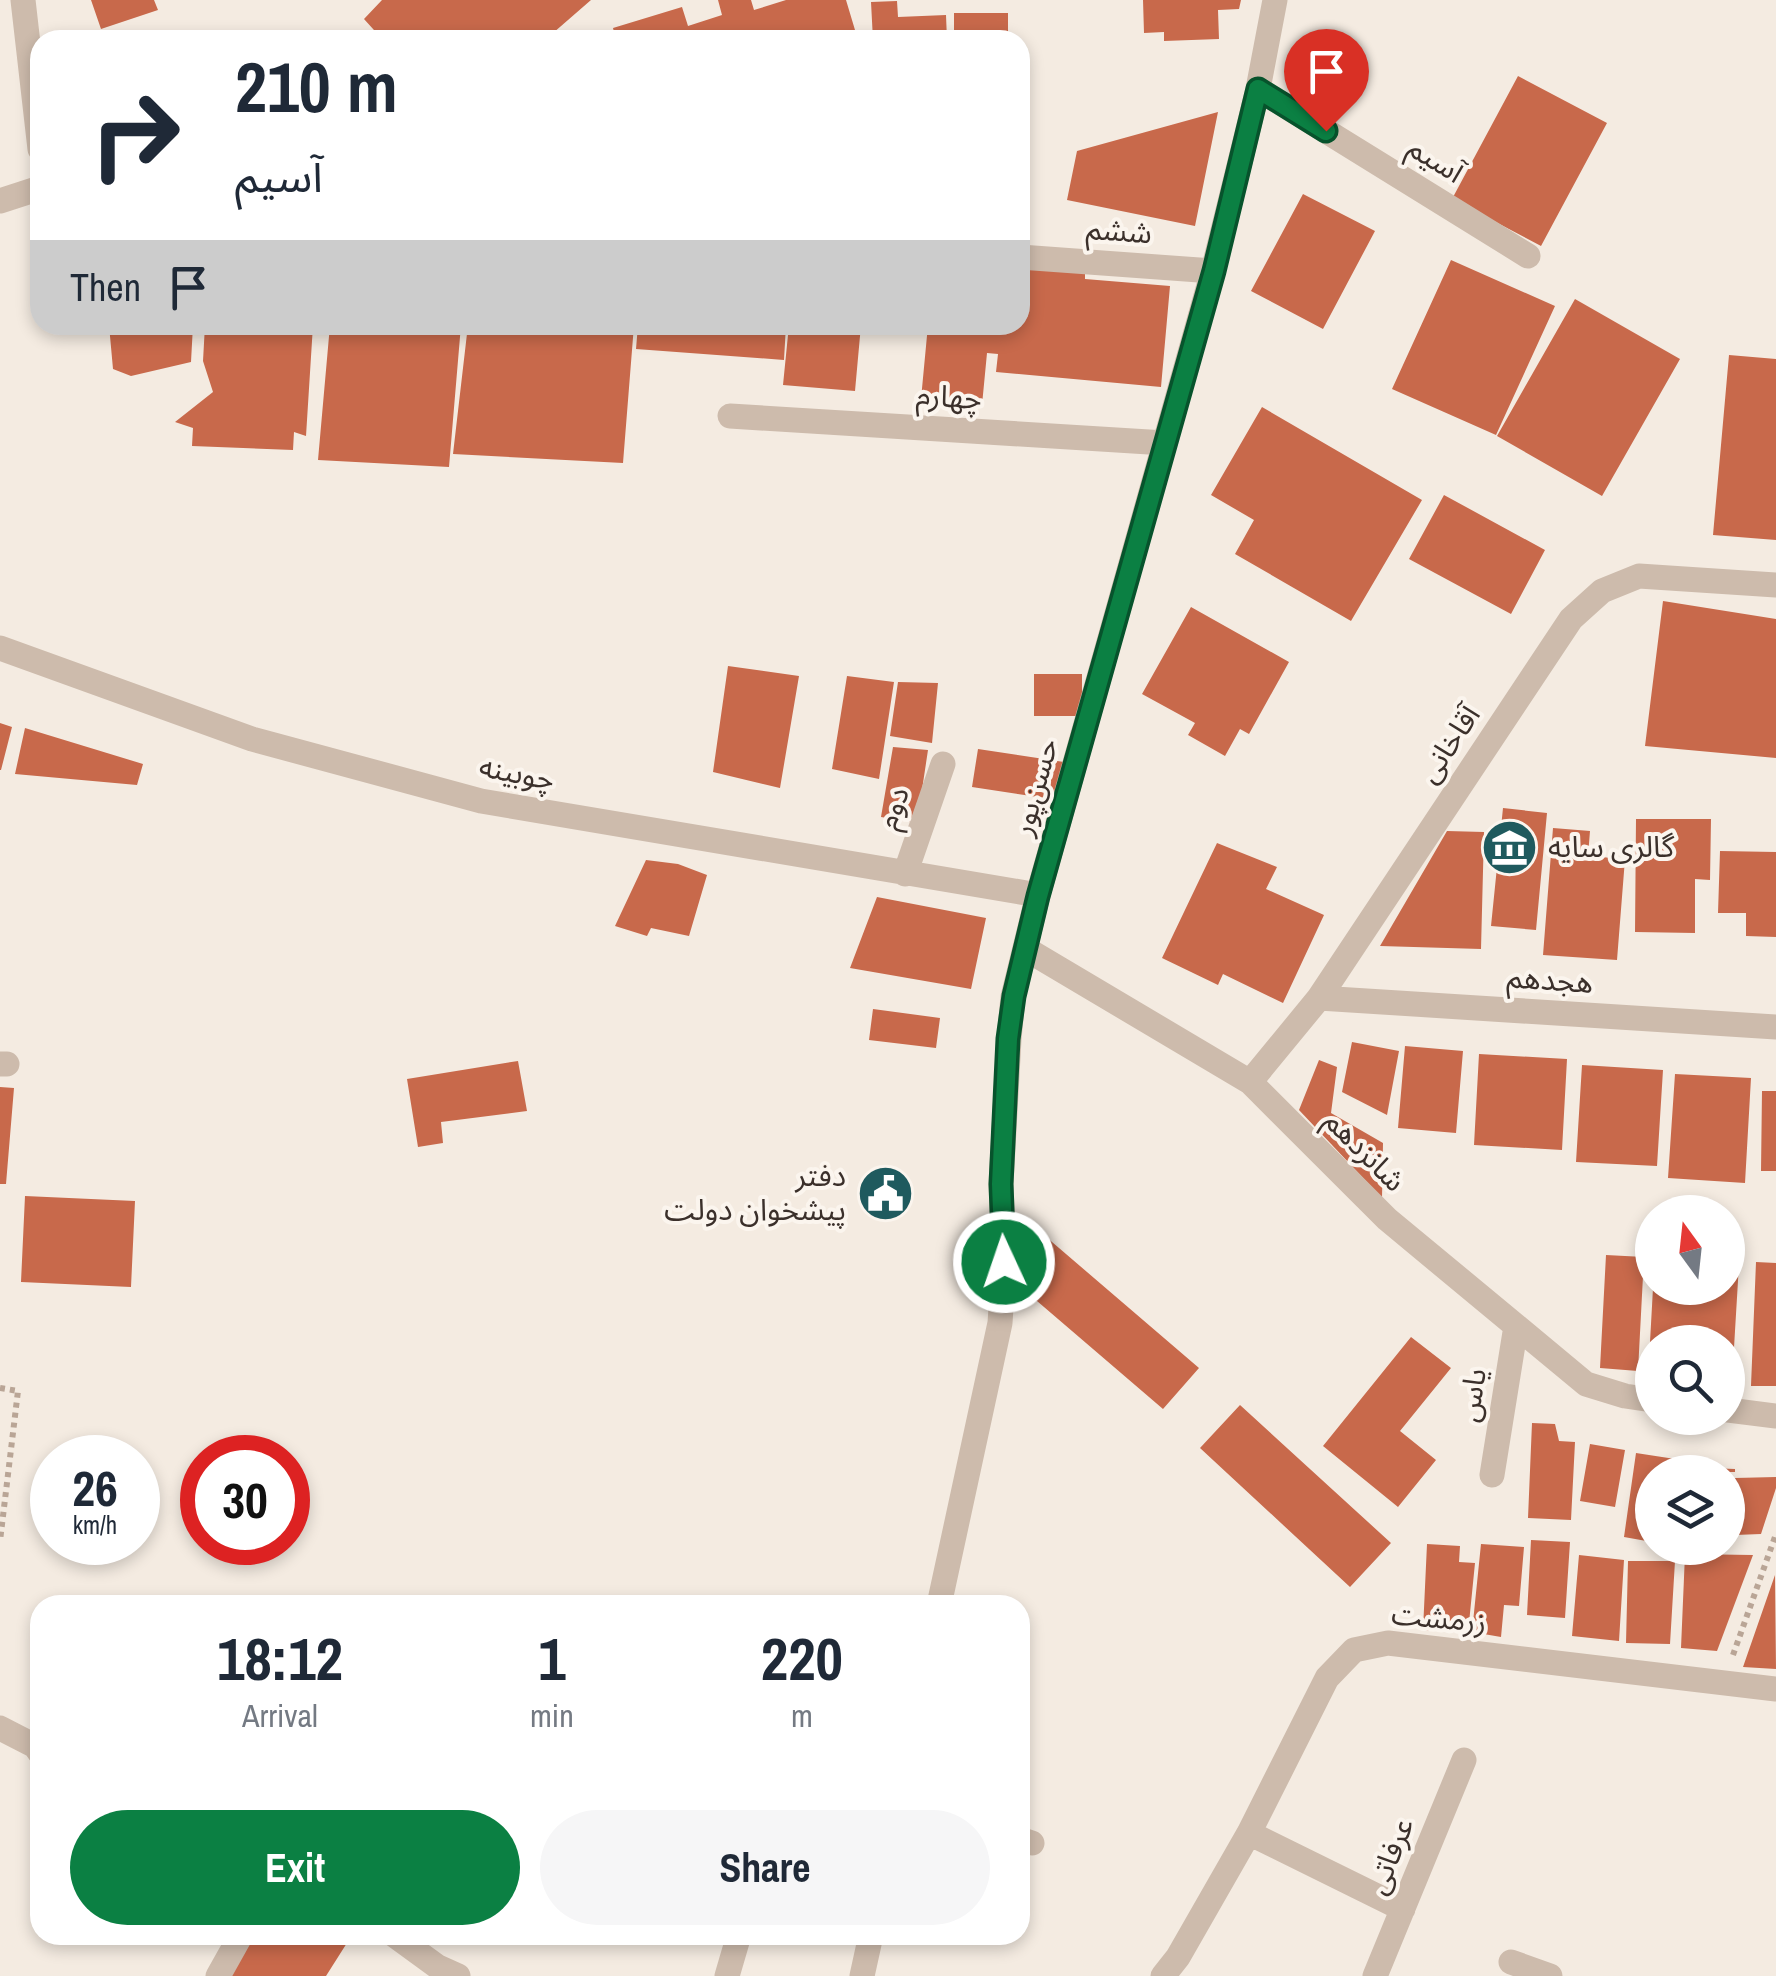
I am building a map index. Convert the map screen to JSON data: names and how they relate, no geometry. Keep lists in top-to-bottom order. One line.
{"streets":{"street":["آسیم","ششم","چهارم","آقاخانی","چوبینه","حسن‌پور","دوم","هجدهم","شانزدهم","یاس","زرمشت","عرفاتی"]},"crossings":[["آسیم","حسن‌پور"],["ششم","حسن‌پور"],["چهارم","حسن‌پور"],["آقاخانی","هجدهم"],["آقاخانی","شانزدهم"],["چوبینه","حسن‌پور"],["چوبینه","دوم"],["حسن‌پور","شانزدهم"],["شانزدهم","یاس"]],"places":{"museum":["گالری سایه"],"public building":["دفتر پیشخوان دولت"]},"north":"top","page":{"turn":["210 m","آسیم"],"then":"Then","speed":"26 km/h","limit":"30","eta":["18:12","Arrival","1","min","220","m"],"buttons":["Exit","Share"]}}
